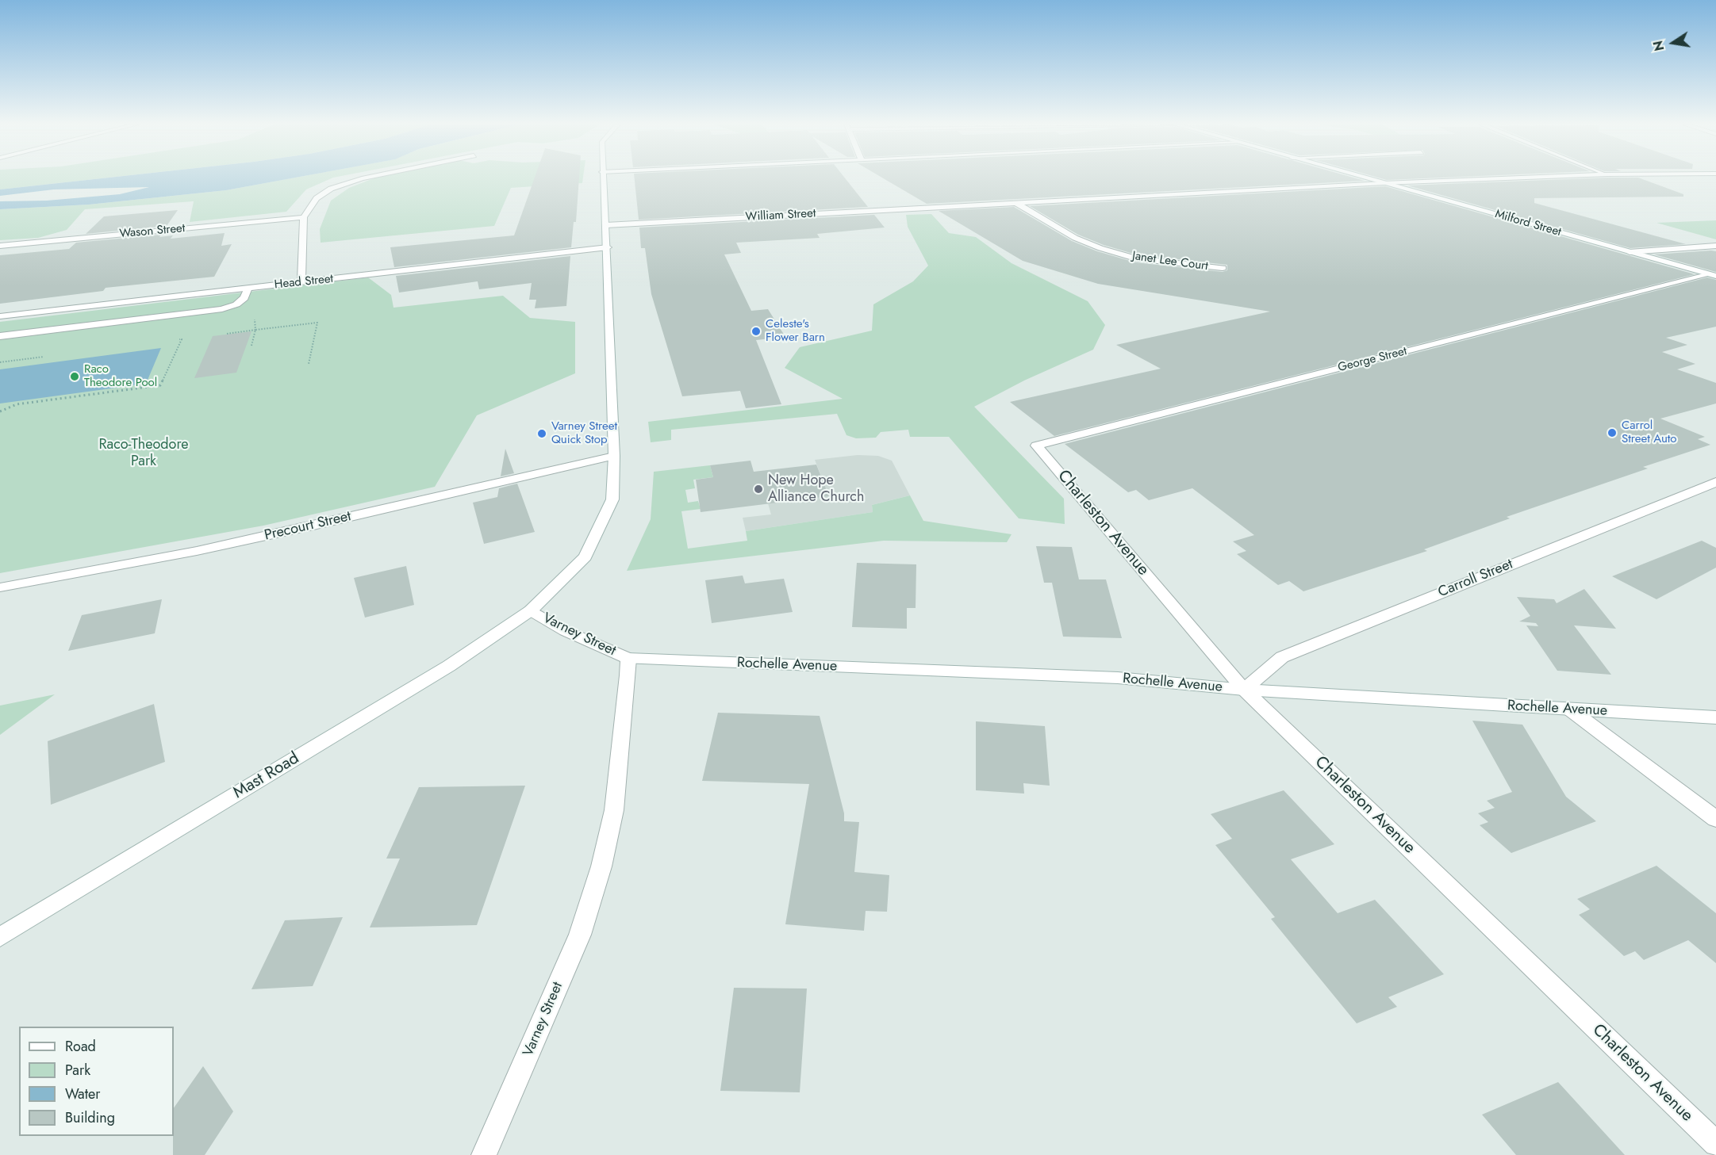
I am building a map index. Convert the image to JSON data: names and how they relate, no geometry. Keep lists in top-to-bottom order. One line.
{"streets":{"street":["William Street","Milford Street","Wason Street","Janet Lee Court","Head Street","George Street","Charleston Avenue","Precourt Street","Carroll Street","Varney Street","Rochelle Avenue","Mast Road"]},"crossings":[["William Street","Milford Street"],["William Street","Janet Lee Court"],["William Street","Varney Street"],["Milford Street","George Street"],["Head Street","Varney Street"],["George Street","Charleston Avenue"],["Charleston Avenue","Carroll Street"],["Charleston Avenue","Rochelle Avenue"],["Precourt Street","Varney Street"],["Carroll Street","Rochelle Avenue"],["Varney Street","Rochelle Avenue"],["Varney Street","Mast Road"]],"parks":["Raco-Theodore Park"],"places":["Celeste's Flower Barn","Raco Theodore Pool","Carrol Street Auto","Varney Street Quick Stop","New Hope Alliance Church"],"legend":["Road","Park","Water","Building"],"north":"left"}
